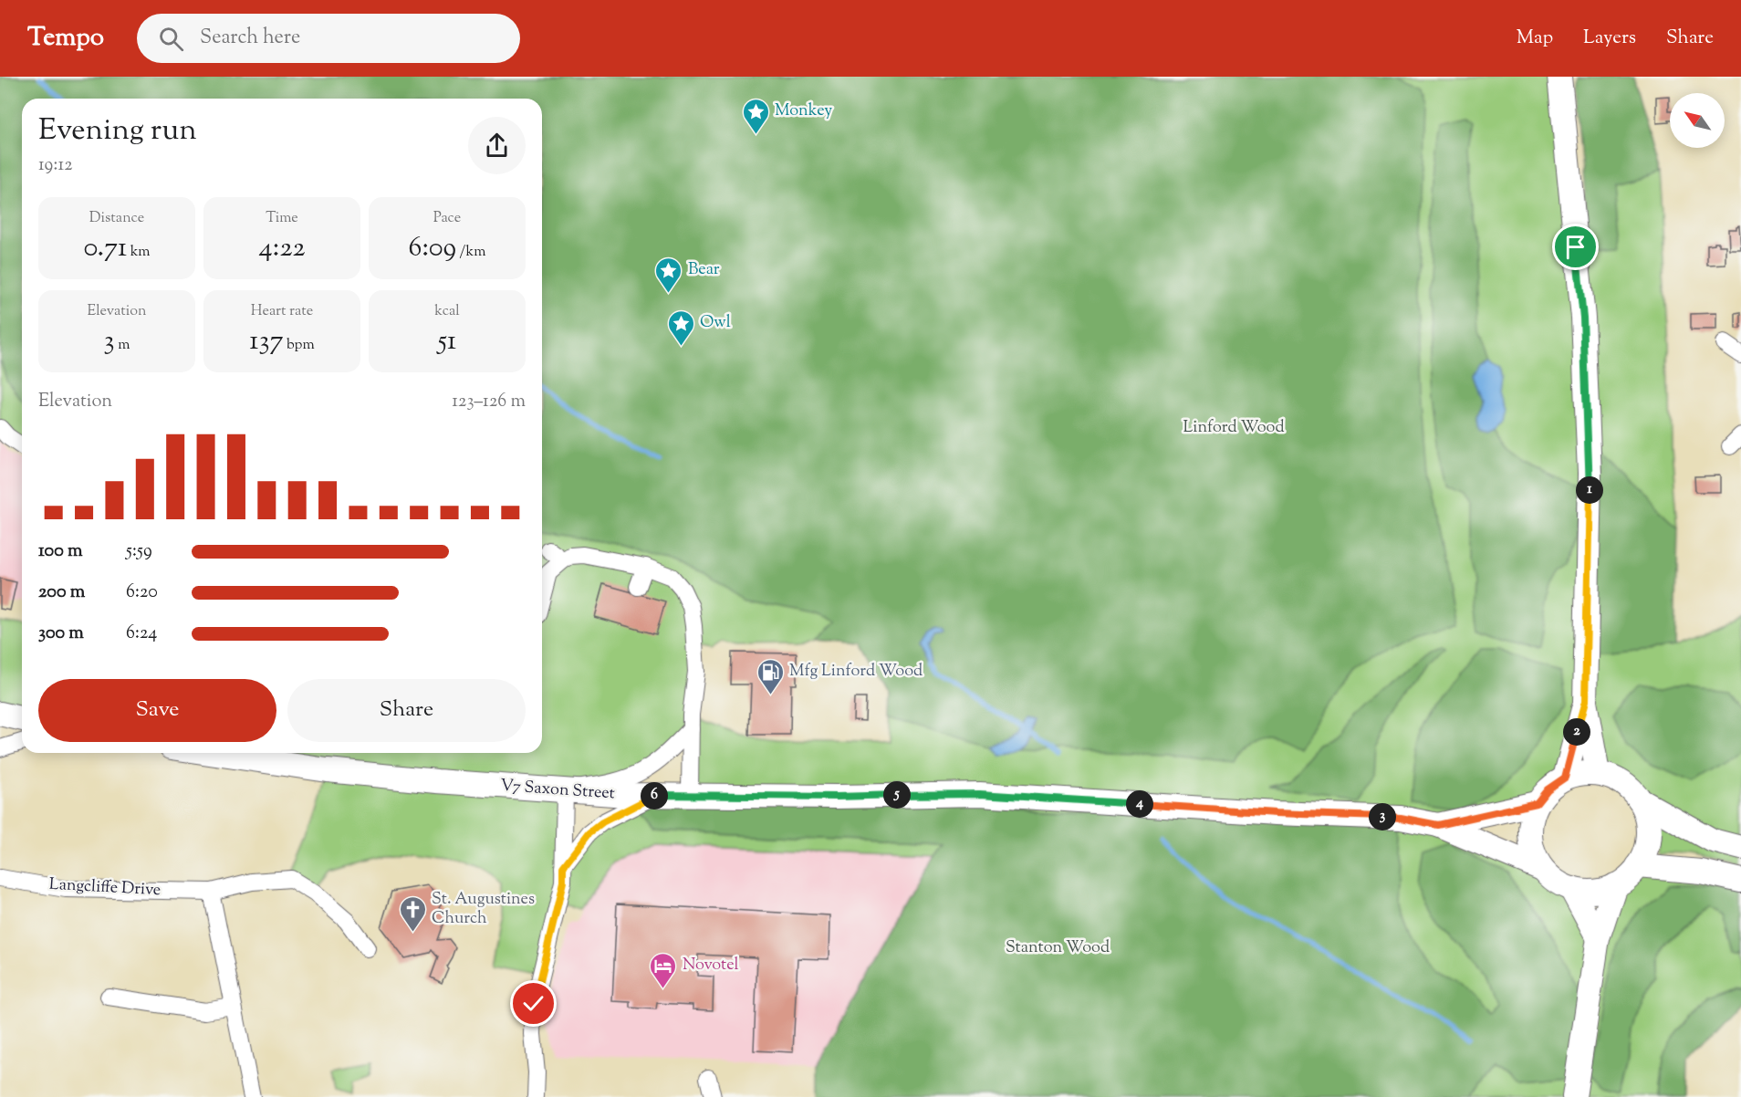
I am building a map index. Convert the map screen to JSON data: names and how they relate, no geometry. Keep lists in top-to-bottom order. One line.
{"streets":{"street":["V7 Saxon Street","Langcliffe Drive"]},"parks":["Linford Wood","Stanton Wood"],"places":{"place":["Monkey","Bear","Owl"],"fuel station":["Mfg Linford Wood"],"church":["St. Augustines Church"],"hotel":["Novotel"]},"north":"top left","page":{"header":"Tempo","search":"Search here","nav":["Map","Layers","Share"],"heading":["Evening run","19:12"],"stats":[["Distance","0.71 km"],["Time","4:22"],["Pace","6:09 /km"],["Elevation","3 m"],["Heart rate","137 bpm"],["kcal","51"]],"chart":["Elevation","123–126 m"],"pins":["1","2","5","6","4","3"],"list":[{"name":"100 m","note":"5:59"},{"name":"200 m","note":"6:20"},{"name":"300 m","note":"6:24"}],"buttons":["Save","Share"]}}
